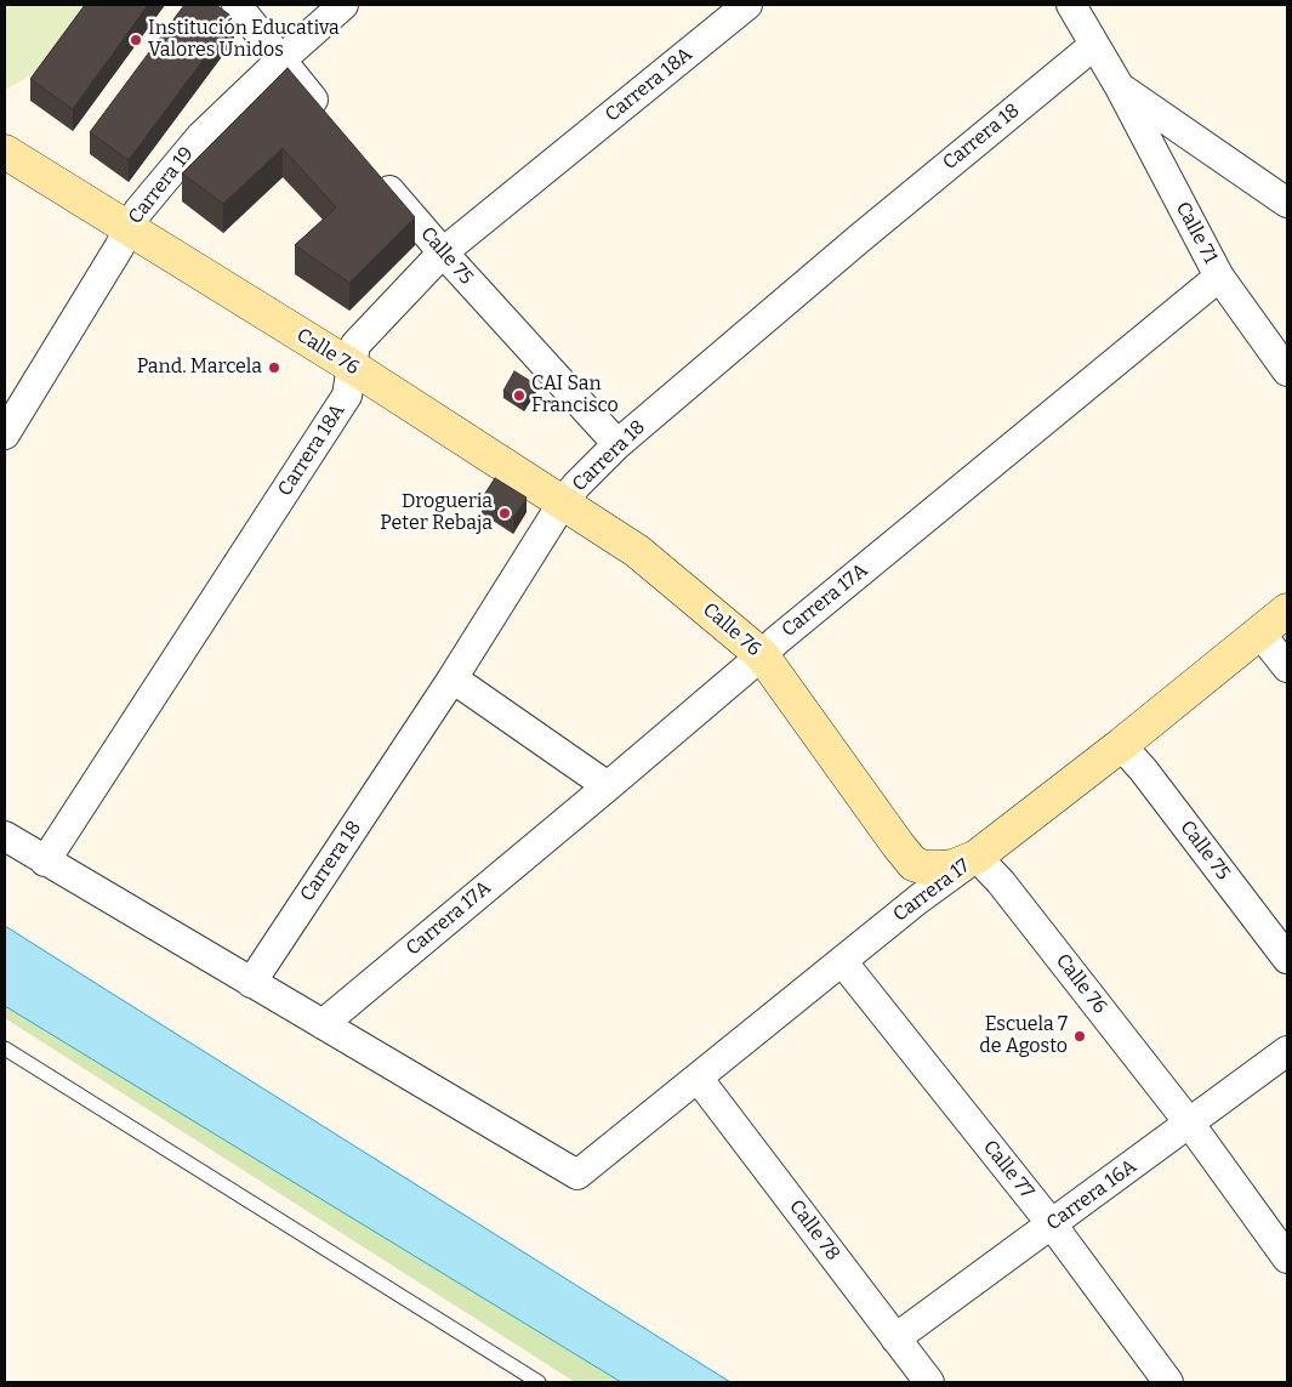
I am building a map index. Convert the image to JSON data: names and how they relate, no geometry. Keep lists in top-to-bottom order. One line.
{"streets":{"main road":["Calle 76","Carrera 17"],"street":["Carrera 18A","Carrera 18","Carrera 19","Calle 71","Calle 75","Carrera 17A","Calle 77","Carrera 16A","Calle 78"]},"crossings":[["Carrera 18A","Calle 75"],["Carrera 18A","Calle 76"],["Carrera 18","Calle 71"],["Carrera 18","Calle 75"],["Carrera 18","Calle 76"],["Carrera 19","Calle 76"],["Calle 71","Carrera 17A"],["Calle 75","Carrera 17"],["Calle 76","Carrera 17A"],["Calle 76","Carrera 17"],["Calle 76","Carrera 16A"],["Carrera 17A","Carrera 17"],["Carrera 17","Calle 77"],["Carrera 17","Calle 78"],["Calle 77","Carrera 16A"],["Carrera 16A","Calle 78"]],"places":["Institución Educativa Valores Unidos","Pand. Marcela","CAI San Francisco","Drogueria Peter Rebaja","Escuela 7 de Agosto"]}
